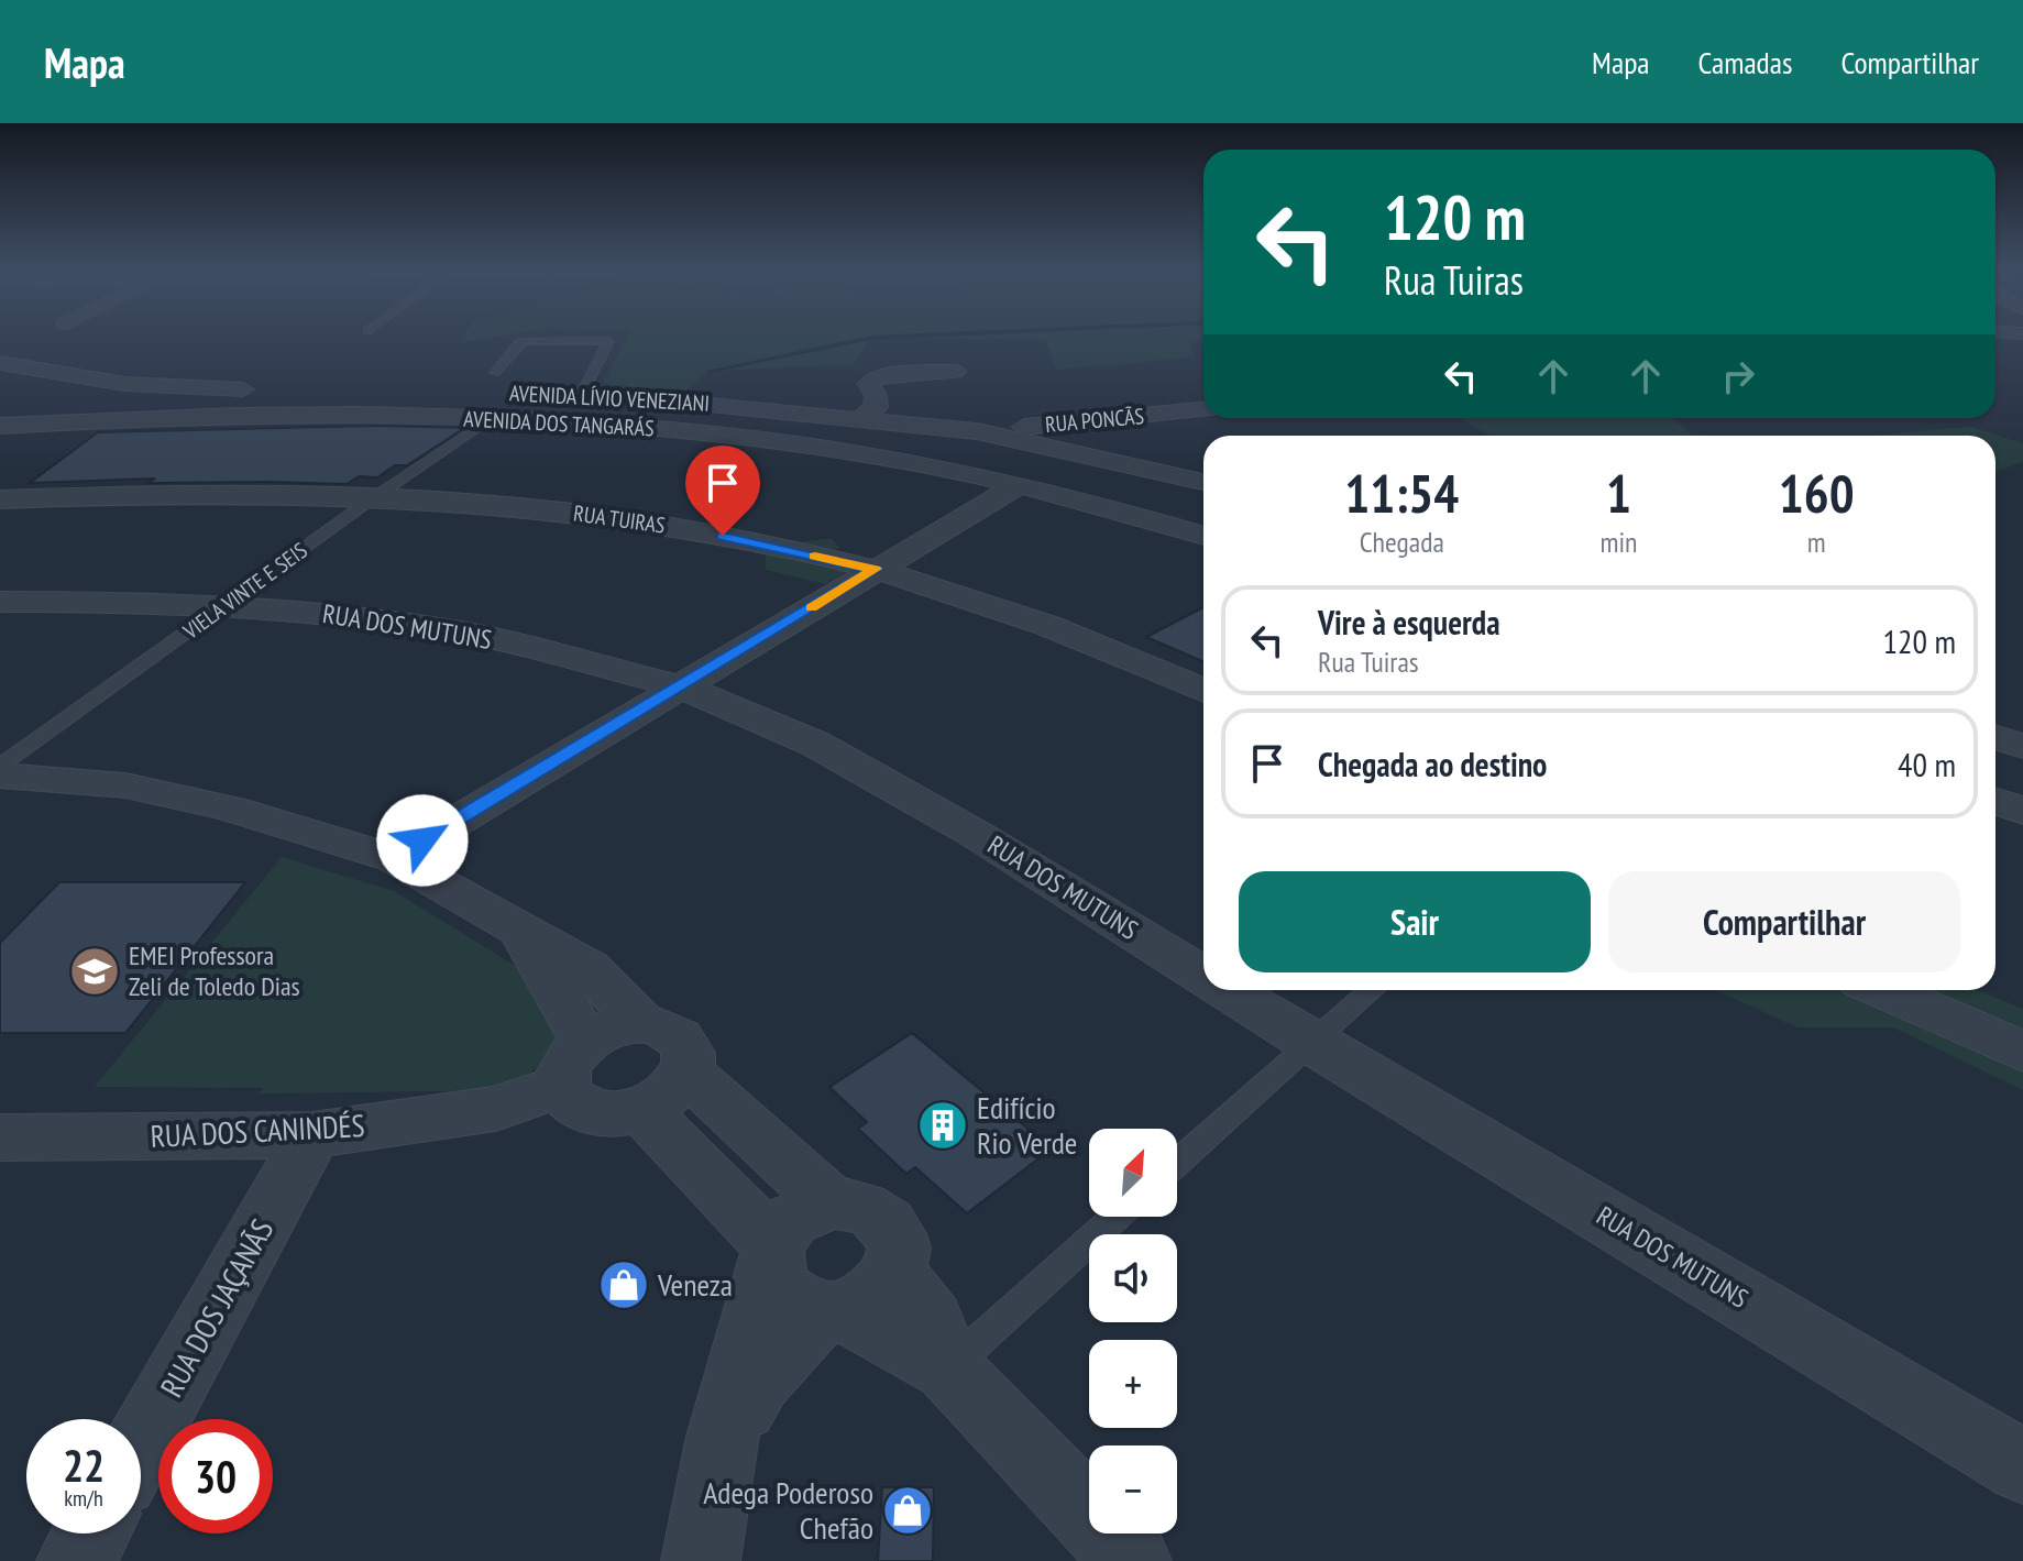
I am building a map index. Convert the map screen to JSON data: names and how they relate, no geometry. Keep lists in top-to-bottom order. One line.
{"streets":{"street":["AVENIDA LÍVIO VENEZIANI","RUA PONCÃS","AVENIDA DOS TANGARÁS","RUA TUIRAS","RUA DOS MUTUNS","RUA DOS CANINDÉS","RUA DOS JAÇANÃS"],"lane":["VIELA VINTE E SEIS"]},"crossings":[["AVENIDA LÍVIO VENEZIANI","RUA PONCÃS"],["AVENIDA DOS TANGARÁS","VIELA VINTE E SEIS"],["RUA TUIRAS","VIELA VINTE E SEIS"],["VIELA VINTE E SEIS","RUA DOS MUTUNS"],["RUA DOS CANINDÉS","RUA DOS JAÇANÃS"]],"places":{"school or university":["EMEI Professora Zeli de Toledo Dias"],"building":["Edifício Rio Verde"],"shop":["Veneza","Adega Poderoso Chefão"]},"north":"top right","page":{"header":"Mapa","nav":["Mapa","Camadas","Compartilhar"],"turn":["120 m","Rua Tuiras"],"eta":["11:54","Chegada","1","min","160","m"],"list":[{"name":"Vire à esquerda","note":"Rua Tuiras","value":"120 m"},{"name":"Chegada ao destino","value":"40 m"}],"buttons":["Sair","Compartilhar"],"map_buttons":["+","−"],"speed":"22 km/h","limit":"30"}}
